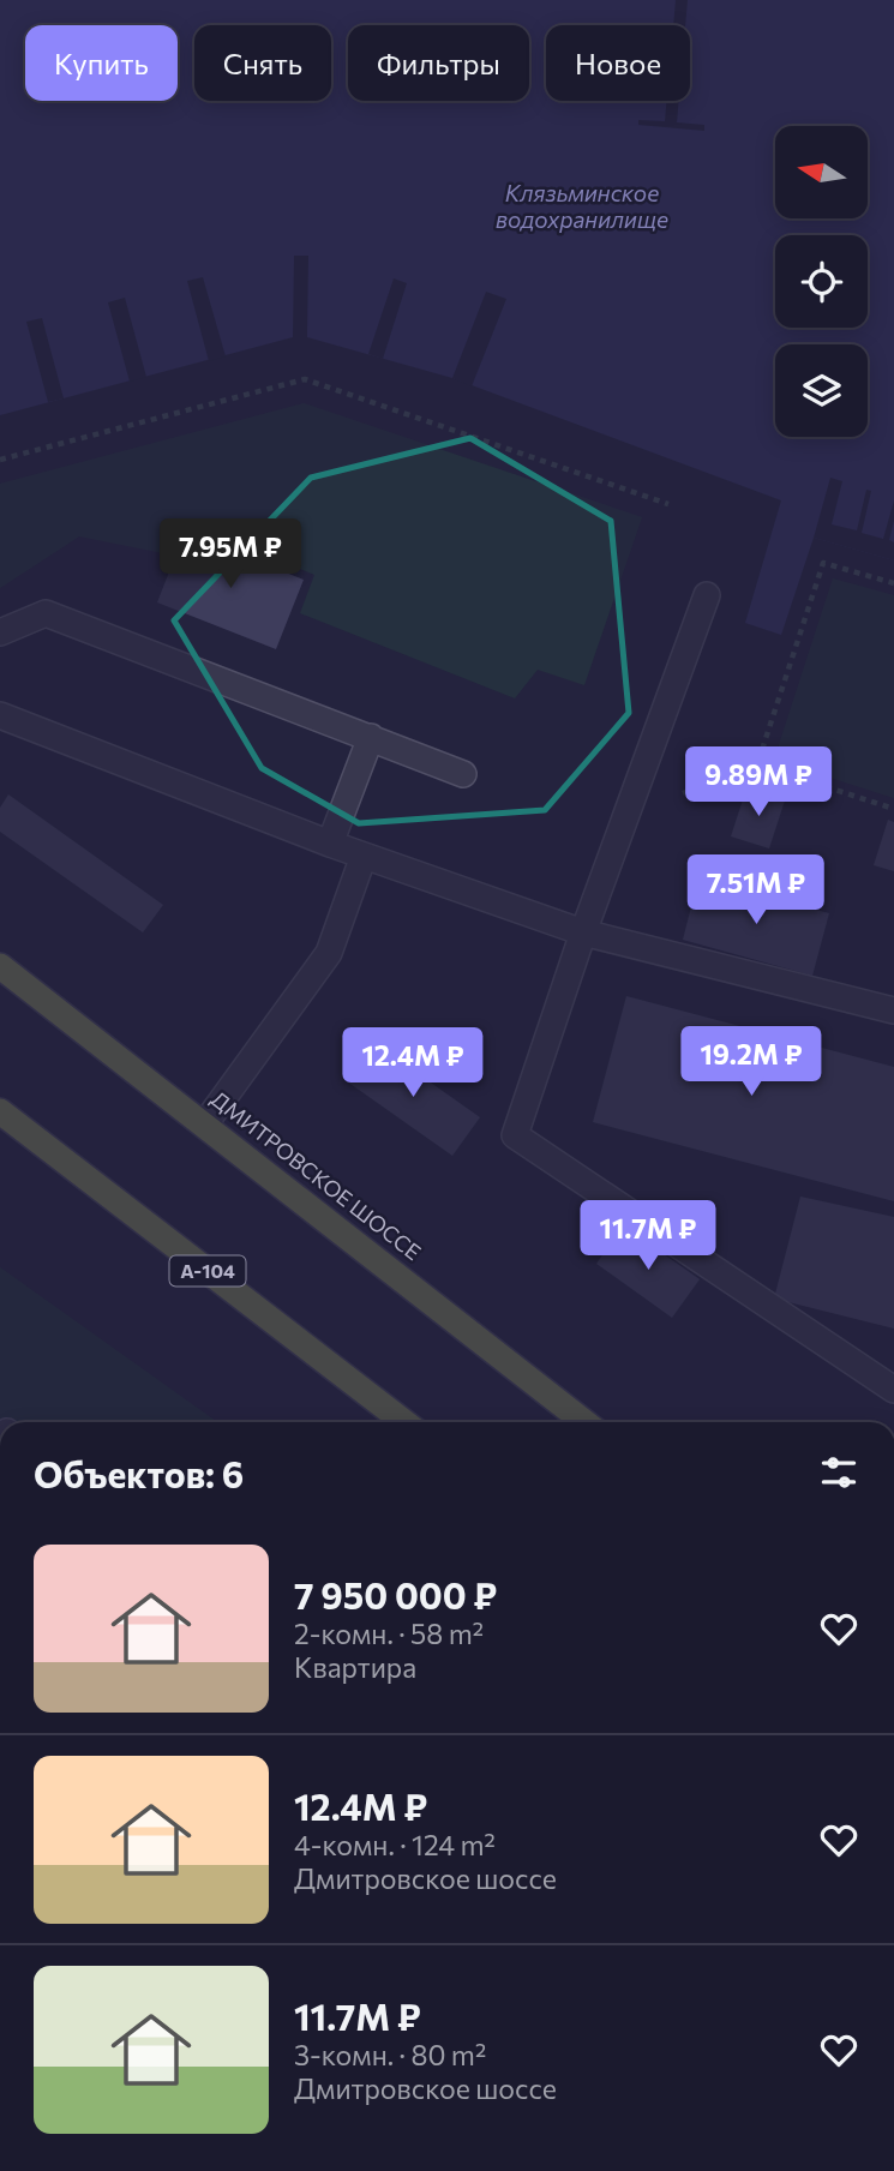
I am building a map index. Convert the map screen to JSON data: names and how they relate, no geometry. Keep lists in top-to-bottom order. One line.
{"streets":{"highway":["ДМИТРОВСКОЕ ШОССЕ","А-104"]},"water":["Клязьминское водохранилище"],"north":"left","page":{"chip":["Купить","Снять","Фильтры","Новое"],"price":["7.95M ₽","9.89M ₽","7.51M ₽","19.2M ₽","12.4M ₽","11.7M ₽"],"heading":"Объектов: 6","list":[{"name":"7 950 000 ₽","note":"2-комн. · 58 m² · Квартира"},{"name":"12.4M ₽","note":"4-комн. · 124 m² · Дмитровское шоссе"},{"name":"11.7M ₽","note":"3-комн. · 80 m² · Дмитровское шоссе"}]}}
